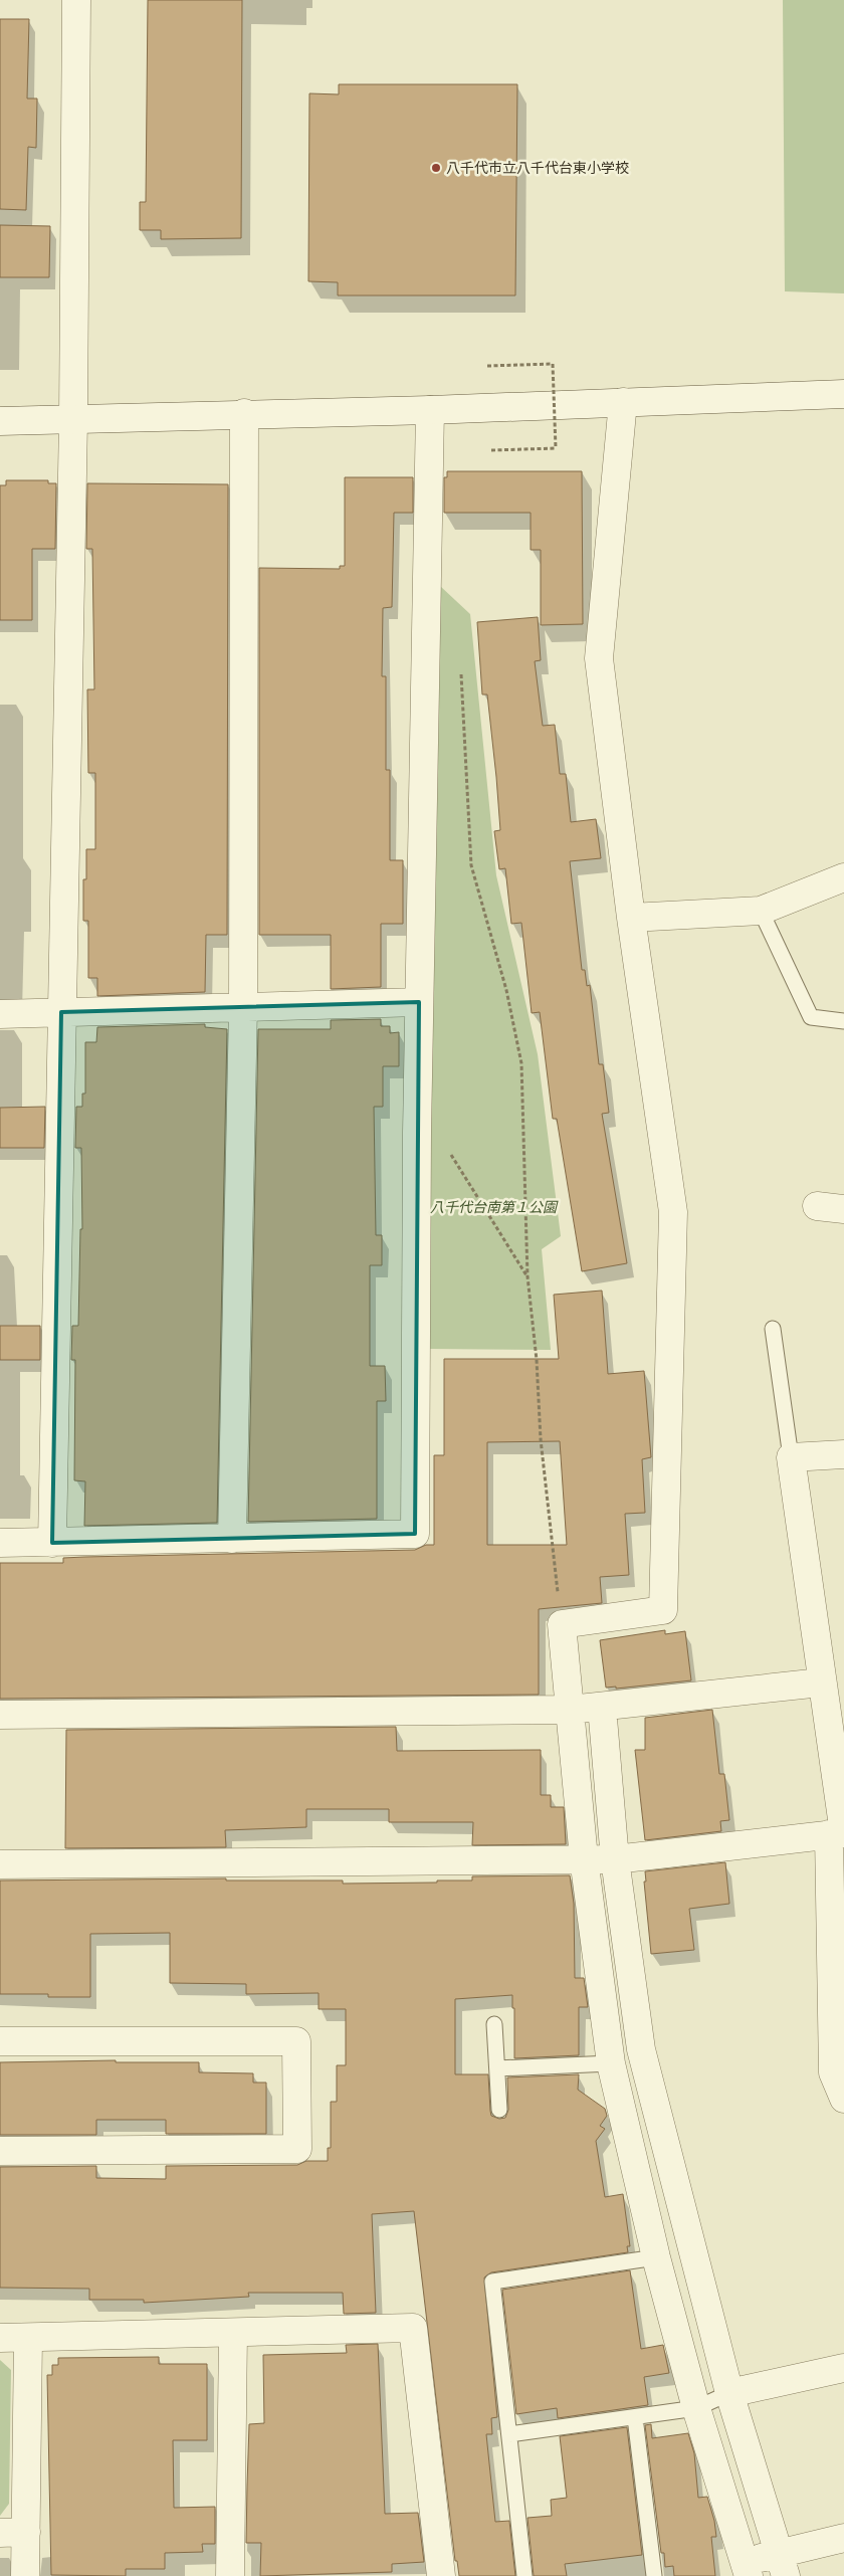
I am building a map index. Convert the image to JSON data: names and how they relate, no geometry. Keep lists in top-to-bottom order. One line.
{"parks":["八千代台南第１公園"],"places":["八千代市立八千代台東小学校"]}
